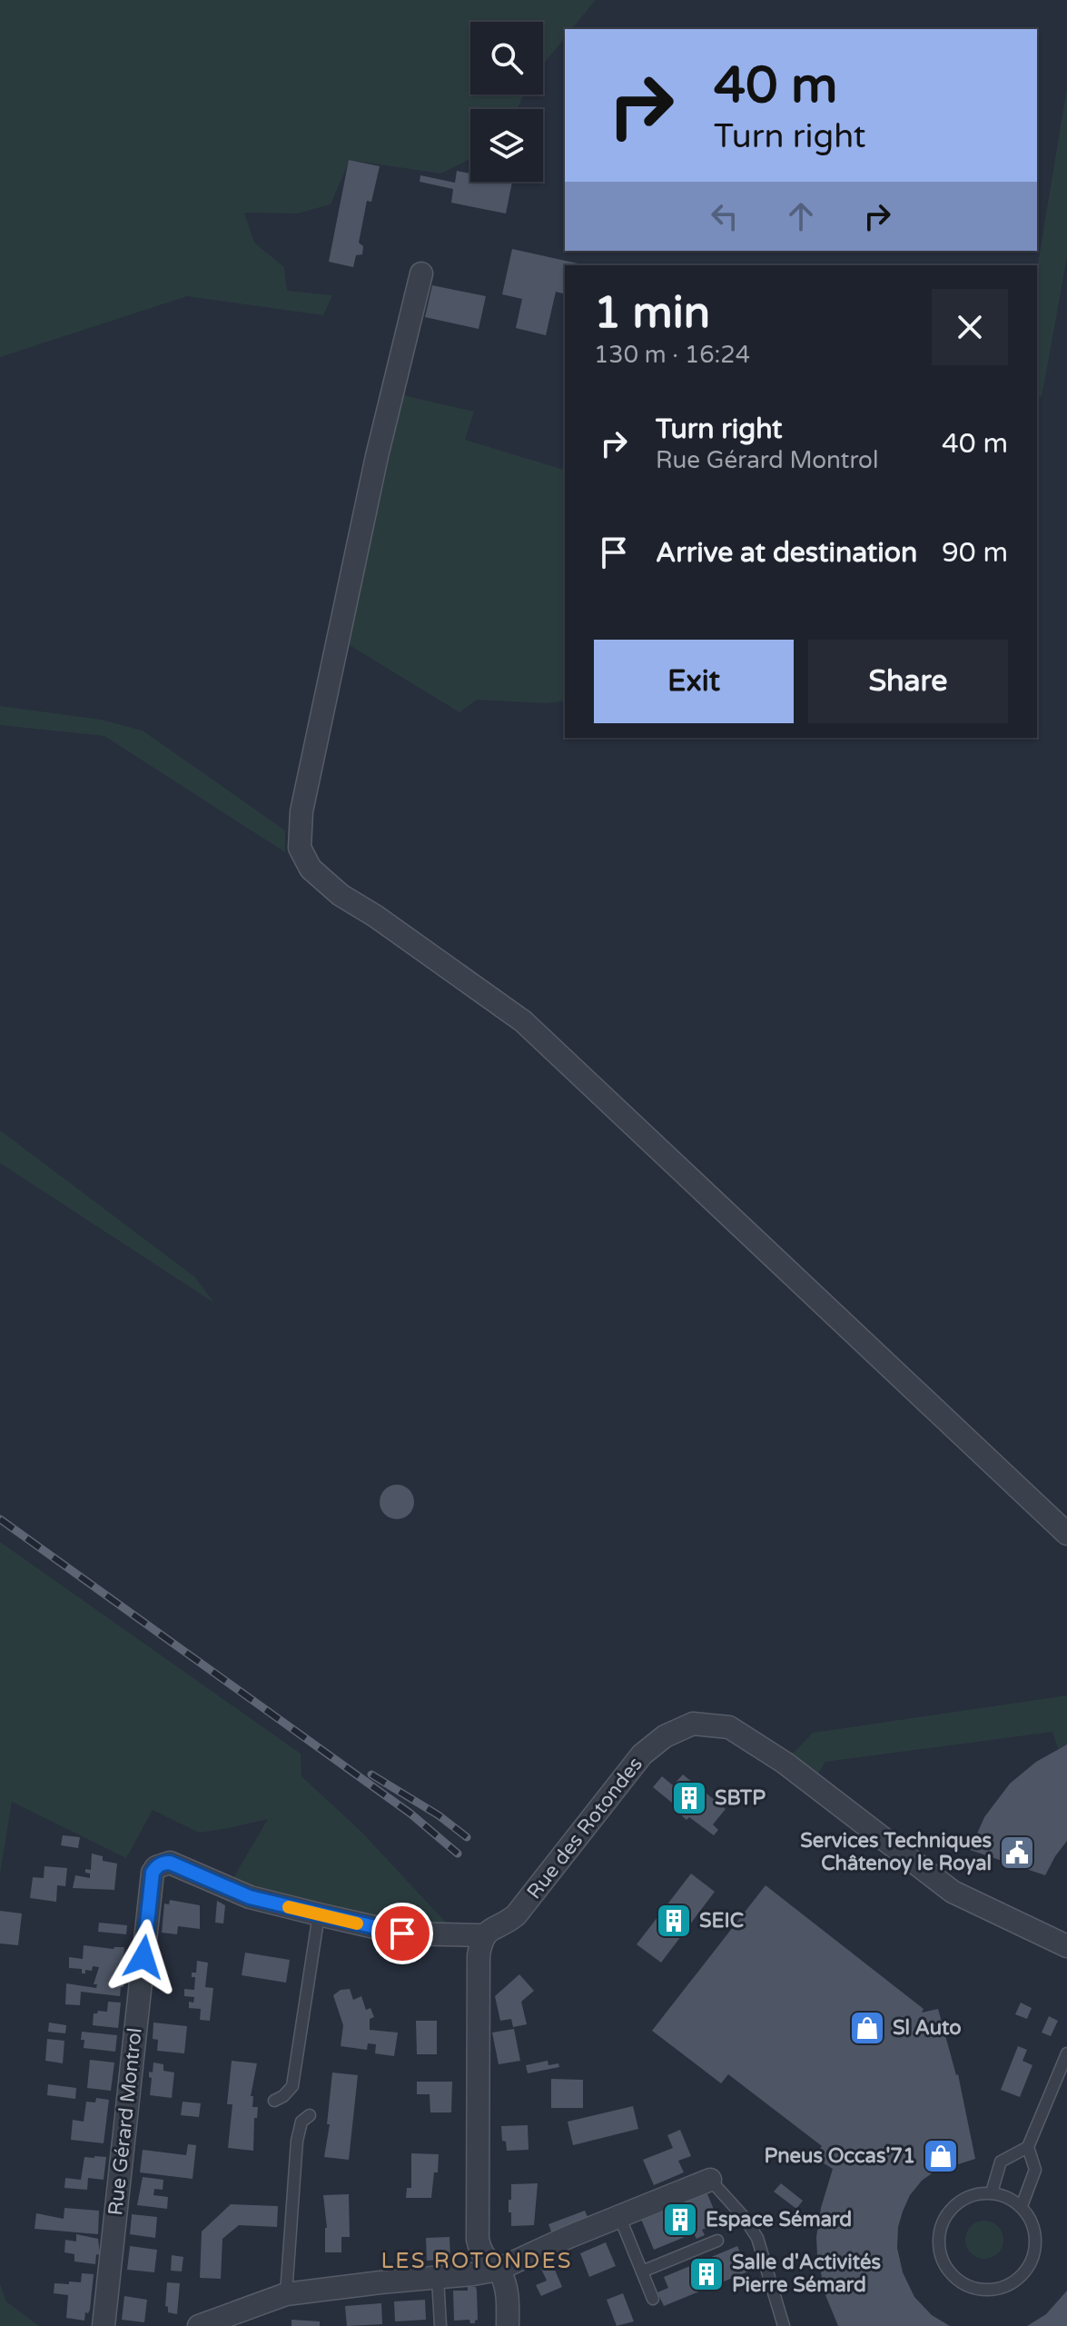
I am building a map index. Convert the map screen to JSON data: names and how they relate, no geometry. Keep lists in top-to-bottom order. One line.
{"streets":{"street":["Rue des Rotondes","Rue Gérard Montrol"]},"crossings":[["Rue des Rotondes","Rue Gérard Montrol"]],"districts":["LES ROTONDES"],"places":{"building":["SBTP","SEIC","Espace Sémard","Salle d'Activités Pierre Sémard"],"public building":["Services Techniques Châtenoy le Royal"],"shop":["Sl Auto","Pneus Occas'71"]},"page":{"turn":["40 m","Turn right"],"heading":["1 min","130 m · 16:24"],"list":[{"name":"Turn right","note":"Rue Gérard Montrol","value":"40 m"},{"name":"Arrive at destination","value":"90 m"}],"buttons":["Exit","Share"]}}
